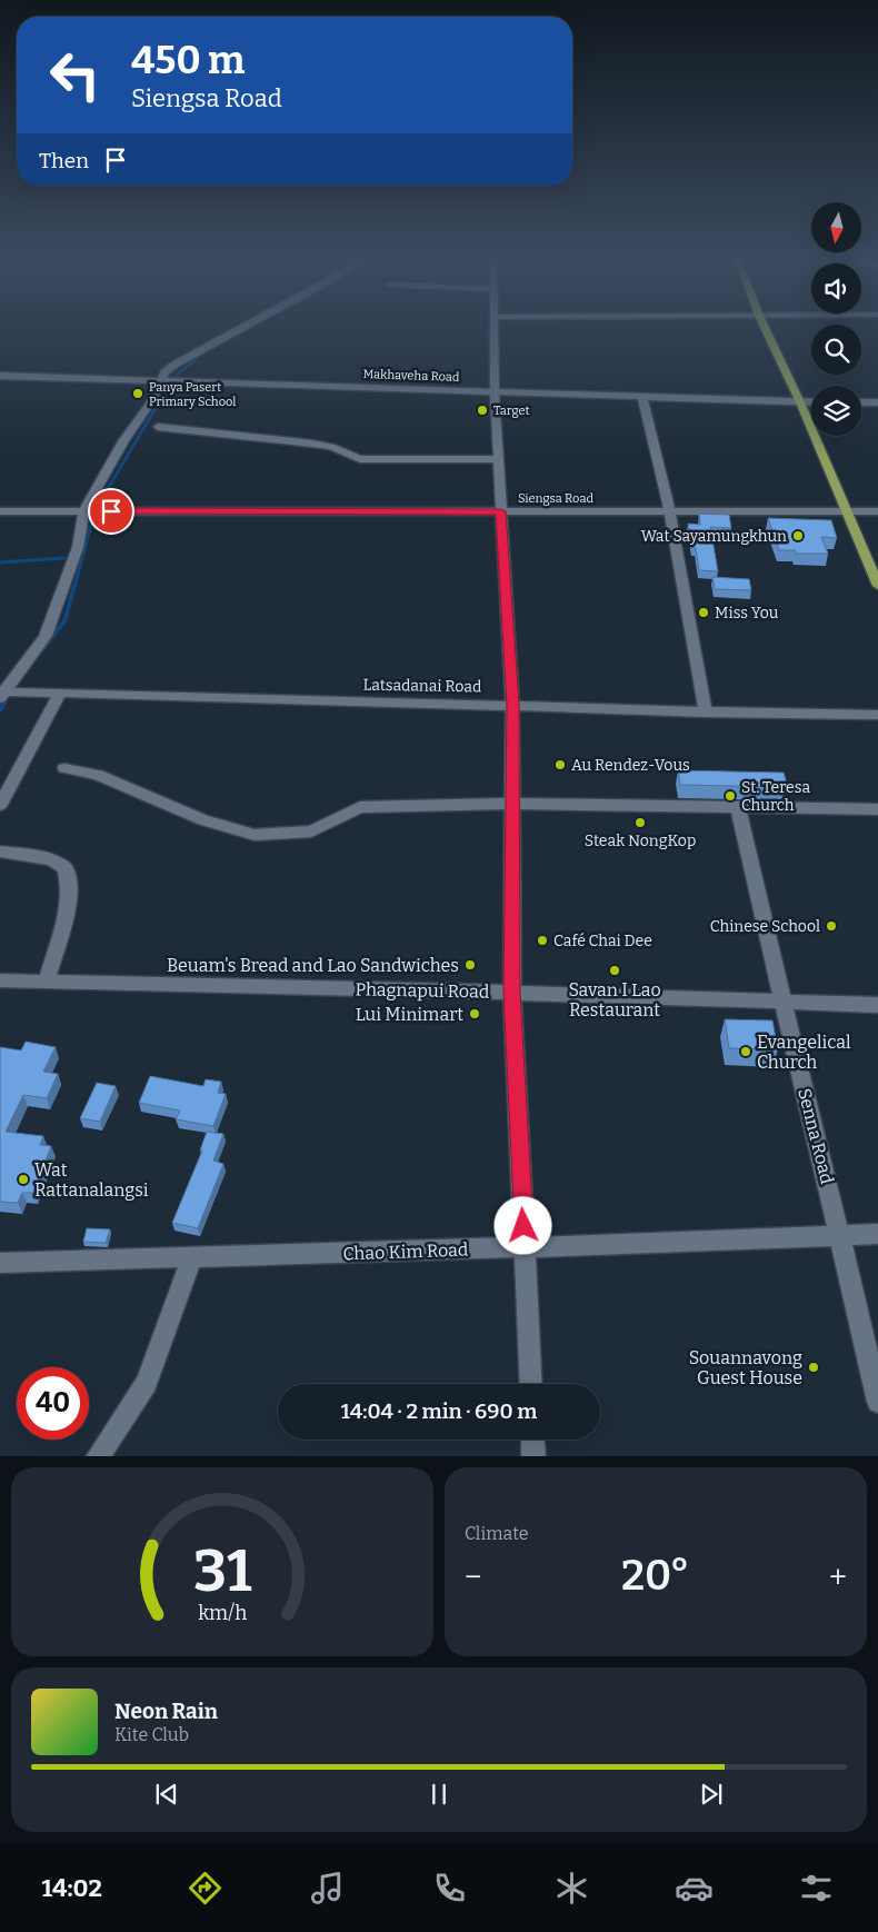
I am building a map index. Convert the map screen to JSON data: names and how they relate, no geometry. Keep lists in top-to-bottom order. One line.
{"streets":{"street":["Makhaveha Road","Siengsa Road","Latsadanai Road","Phagnapui Road","Senna Road","Chao Kim Road"]},"crossings":[["Phagnapui Road","Senna Road"],["Senna Road","Chao Kim Road"]],"places":["Panya Pasert Primary School","Target","Wat Sayamungkhun","Miss You","Au Rendez-Vous","St. Teresa Church","Steak NongKop","Chinese School","Café Chai Dee","Beuam's Bread and Lao Sandwiches","Savan I Lao Restaurant","Lui Minimart","Evangelical Church","Wat Rattanalangsi","Souannavong Guest House"],"north":"bottom","page":{"turn":["450 m","Siengsa Road"],"then":"Then","limit":"40","trip":"14:04 · 2 min · 690 m","tile":"Climate","heat":["−","20°","+"],"song":["Neon Rain","Kite Club"],"tabs":"14:02","gauge":["31","km/h"]}}
